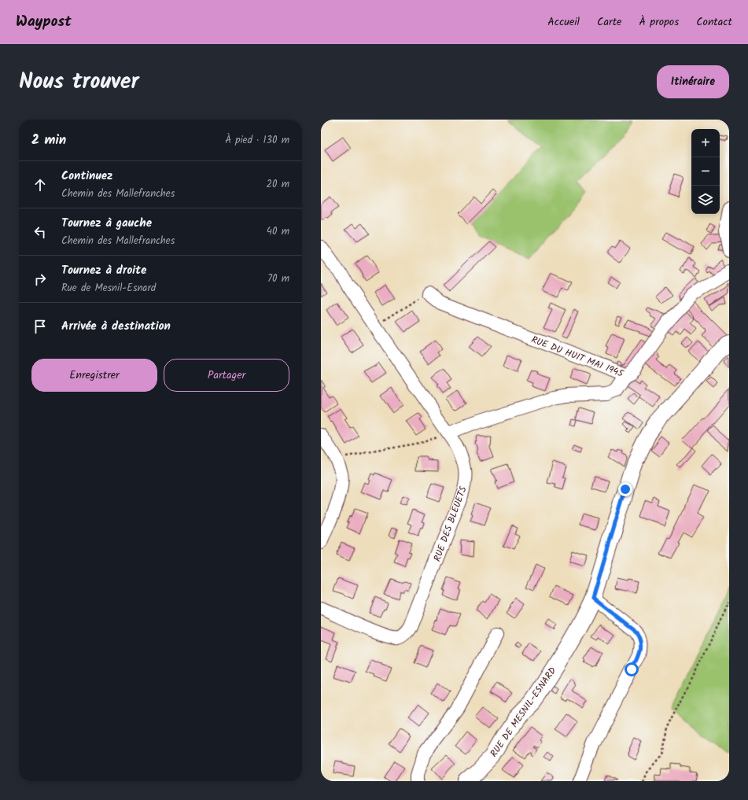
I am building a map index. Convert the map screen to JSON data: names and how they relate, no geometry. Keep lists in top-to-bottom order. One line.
{"streets":{"street":["RUE DU HUIT MAI 1945","RUE DES BLEUETS","RUE DE MESNIL-ESNARD"]},"page":{"header":"Waypost","nav":["Accueil","Carte","À propos","Contact"],"title":"Nous trouver","buttons":["Itinéraire",["Enregistrer","Partager"]],"heading":["2 min","À pied · 130 m"],"map_buttons":["+","−"],"list":[["Continuez","Chemin des Mallefranches","20 m"],["Tournez à gauche","Chemin des Mallefranches","40 m"],["Tournez à droite","Rue de Mesnil-Esnard","70 m"],"Arrivée à destination"]}}
